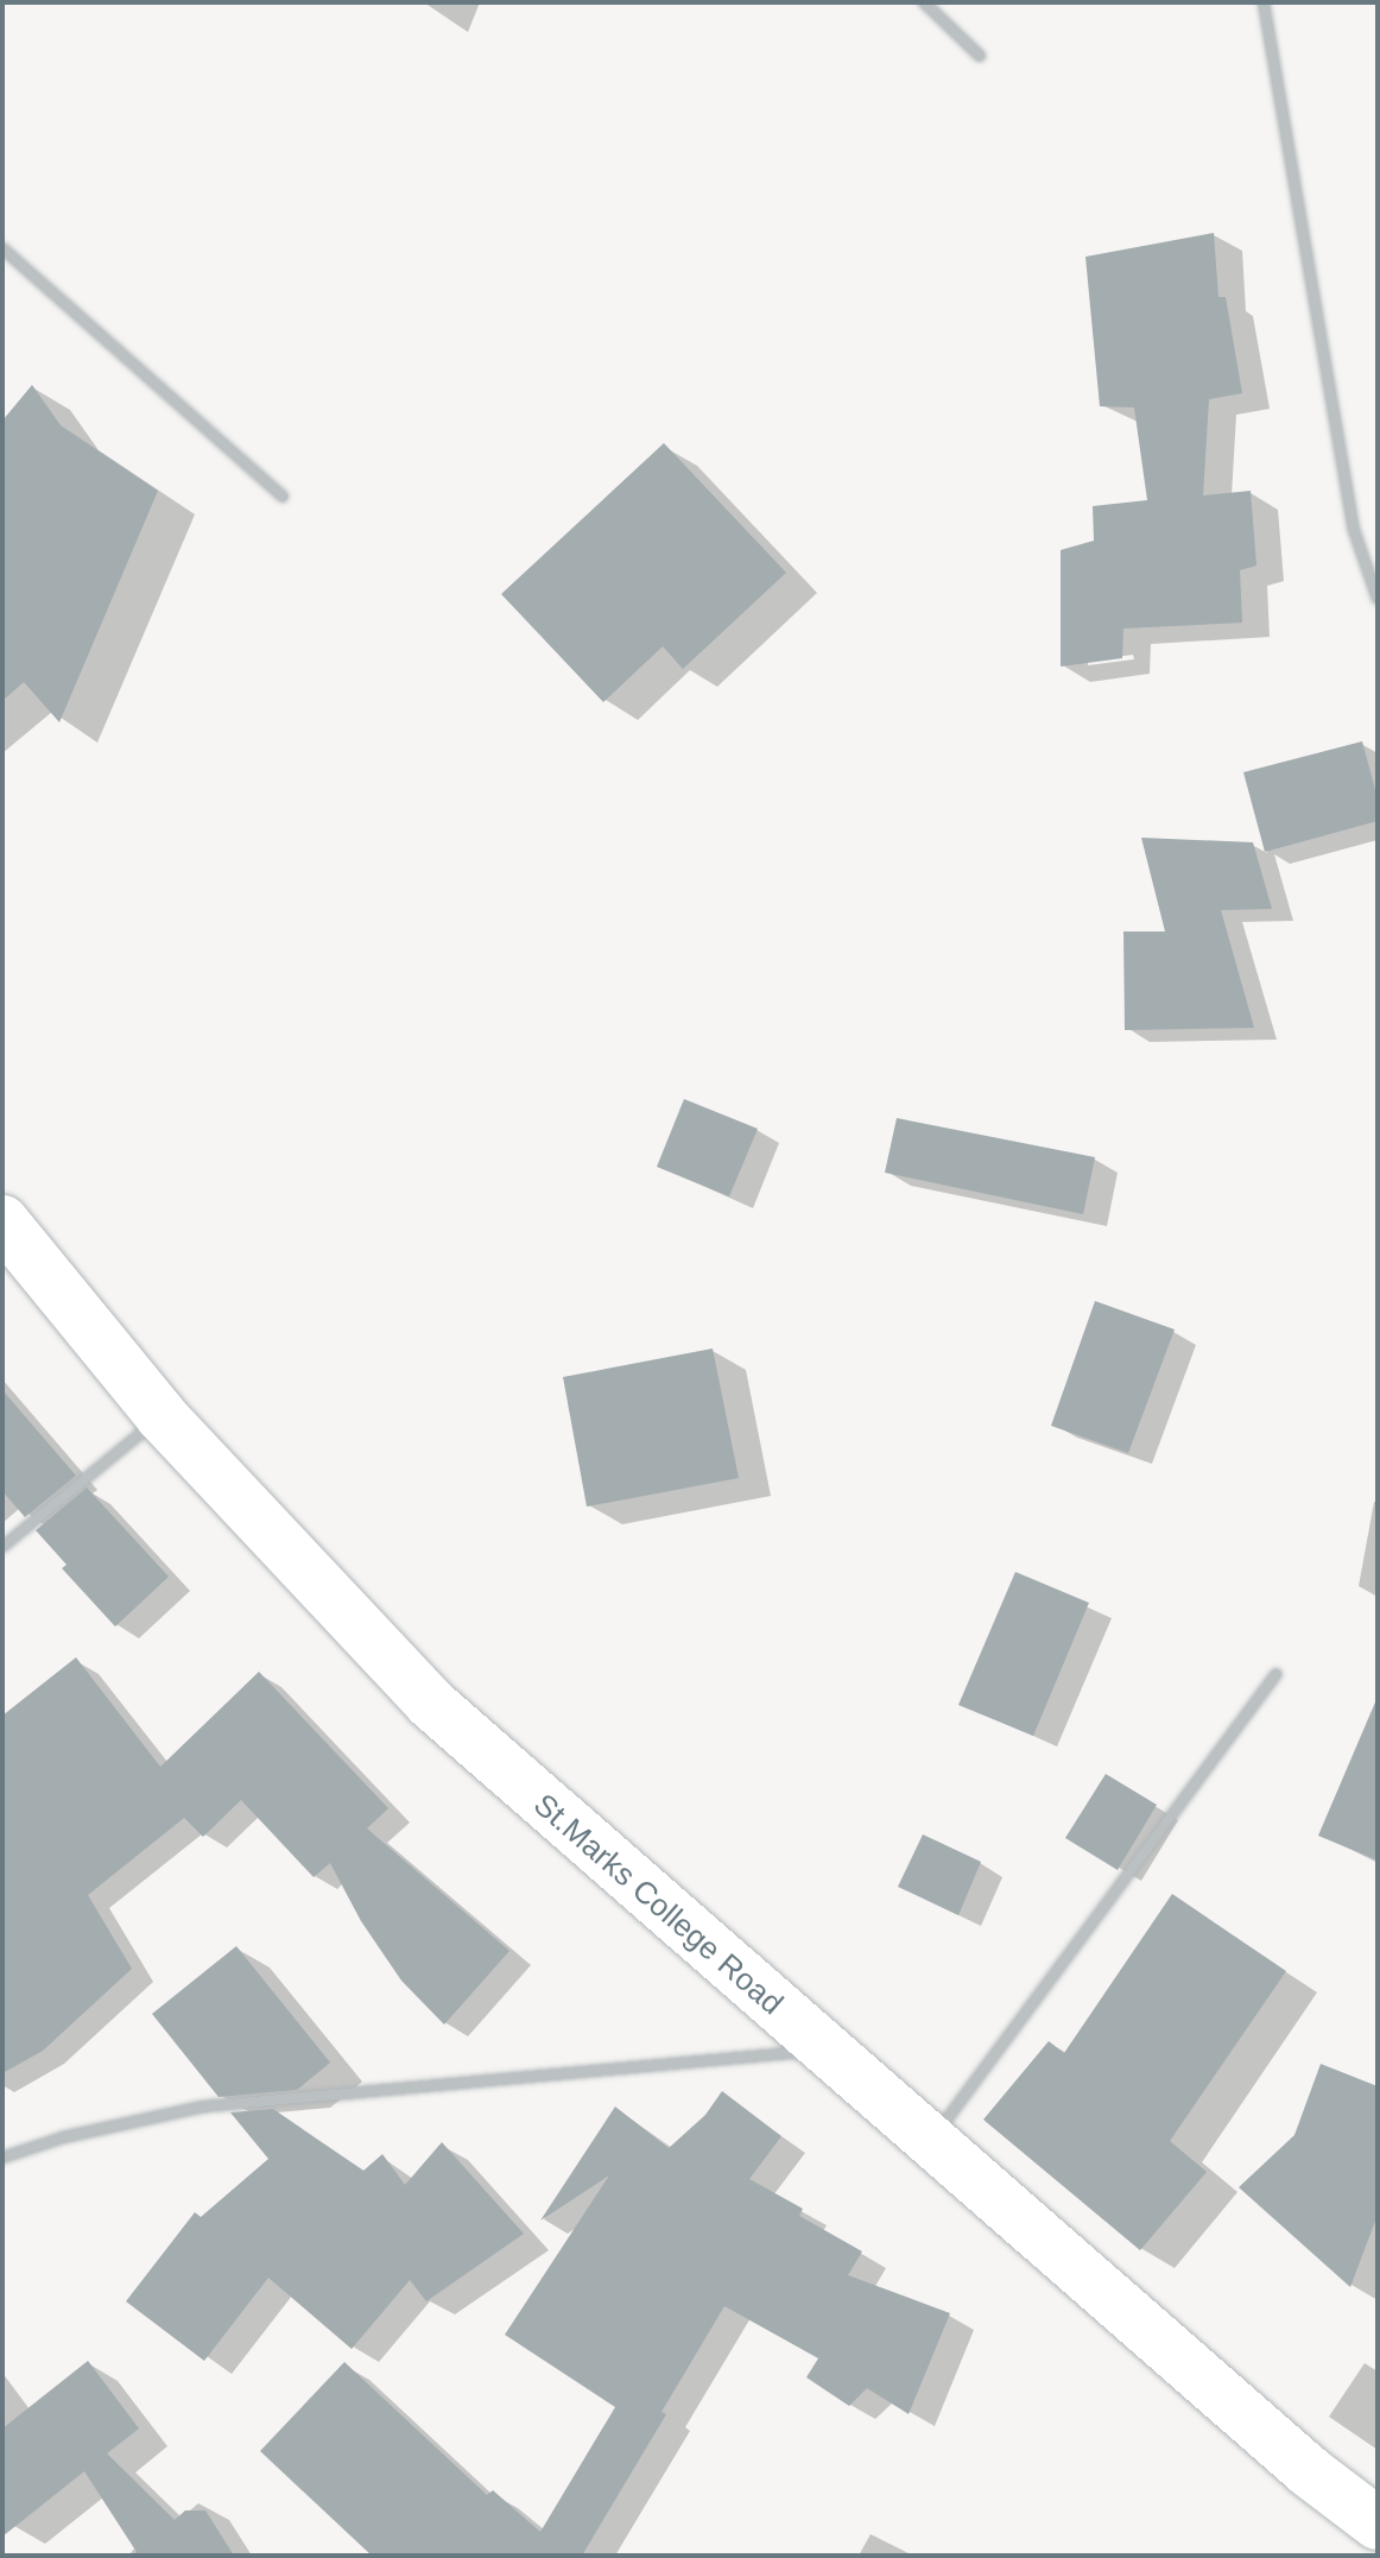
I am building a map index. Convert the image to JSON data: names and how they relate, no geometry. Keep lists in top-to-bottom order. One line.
{"streets":{"main road":["St.Marks College Road"]}}
